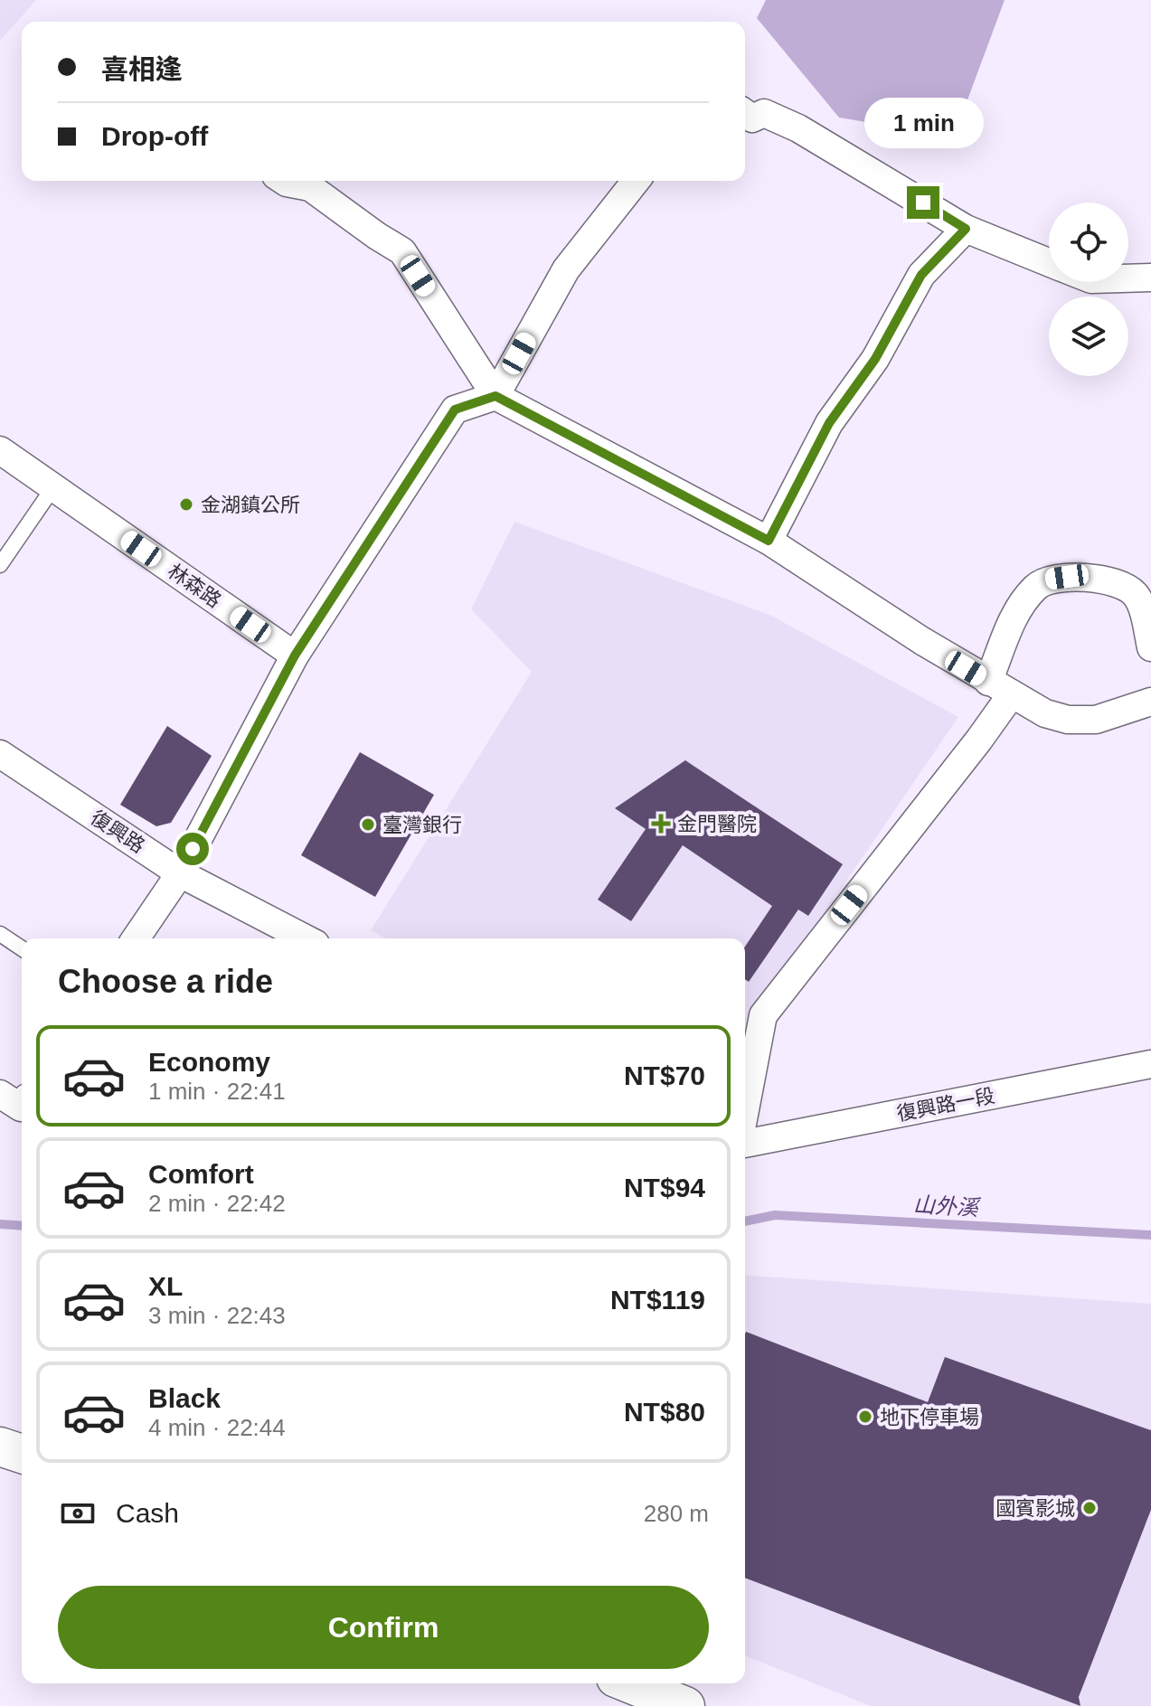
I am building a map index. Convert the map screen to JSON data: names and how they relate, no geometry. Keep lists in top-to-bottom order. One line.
{"streets":{"street":["林森路","復興路","復興路一段"]},"water":["山外溪"],"places":{"other":["金湖鎮公所","臺灣銀行","地下停車場","國賓影城"],"health":["金門醫院"]},"page":{"banner":["喜相逢","Drop-off"],"bubble":"1 min","heading":"Choose a ride","list":[{"name":"Economy","note":"1 min · 22:41","value":"NT$70"},{"name":"Comfort","note":"2 min · 22:42","value":"NT$94"},{"name":"XL","note":"3 min · 22:43","value":"NT$119"},{"name":"Black","note":"4 min · 22:44","value":"NT$80"}],"pay":["Cash","280 m"],"buttons":"Confirm"}}
